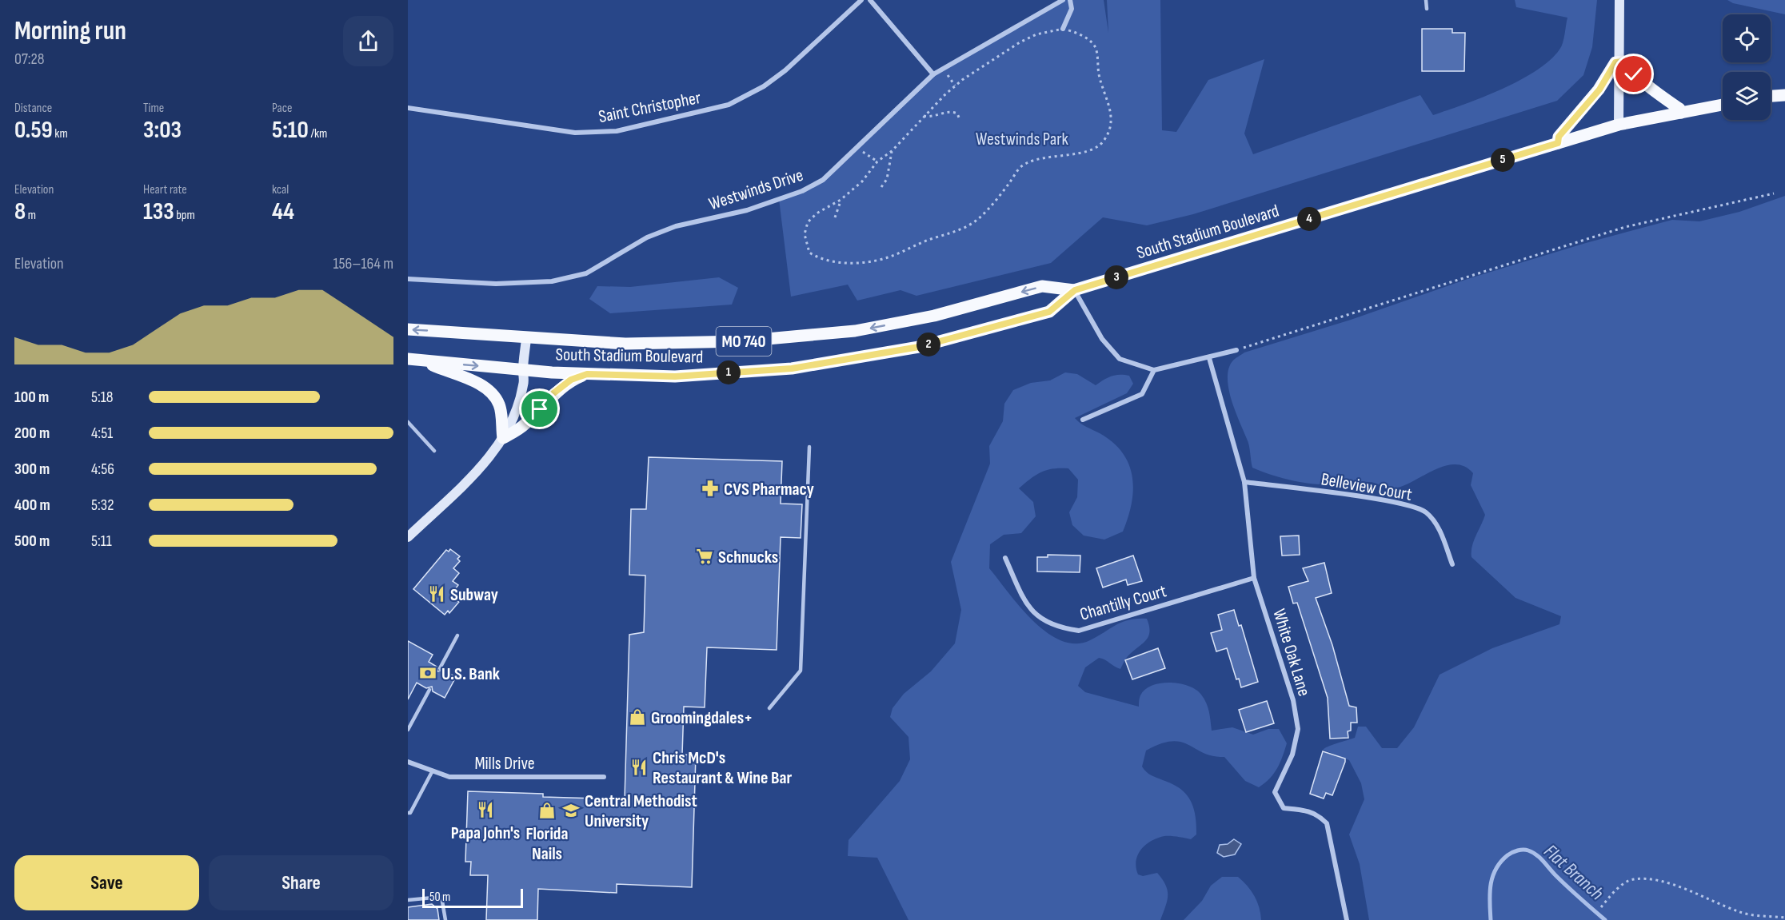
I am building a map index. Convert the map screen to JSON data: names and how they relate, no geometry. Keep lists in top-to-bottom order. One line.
{"streets":{"main road":["South Stadium Boulevard","MO 740"],"street":["Saint Christopher","Westwinds Drive","Belleview Court","Chantilly Court","White Oak Lane","Mills Drive"]},"crossings":[["South Stadium Boulevard","MO 740"],["Belleview Court","White Oak Lane"],["Chantilly Court","White Oak Lane"]],"water":["Flat Branch"],"parks":["Westwinds Park"],"places":{"pharmacy":["CVS Pharmacy"],"supermarket":["Schnucks"],"restaurant":["Subway","Chris McD's Restaurant & Wine Bar","Papa John's"],"bank":["U.S. Bank"],"shop":["Groomingdales+","Florida Nails"],"school or university":["Central Methodist University"]},"scale_bar":"50 m","page":{"heading":["Morning run","07:28"],"stats":[["Distance","0.59 km"],["Time","3:03"],["Pace","5:10 /km"],["Elevation","8 m"],["Heart rate","133 bpm"],["kcal","44"]],"pins":["5","4","3","2","1"],"chart":["Elevation","156–164 m"],"list":[{"name":"100 m","note":"5:18"},{"name":"200 m","note":"4:51"},{"name":"300 m","note":"4:56"},{"name":"400 m","note":"5:32"},{"name":"500 m","note":"5:11"}],"buttons":["Save","Share"],"scale":"50 m"}}
